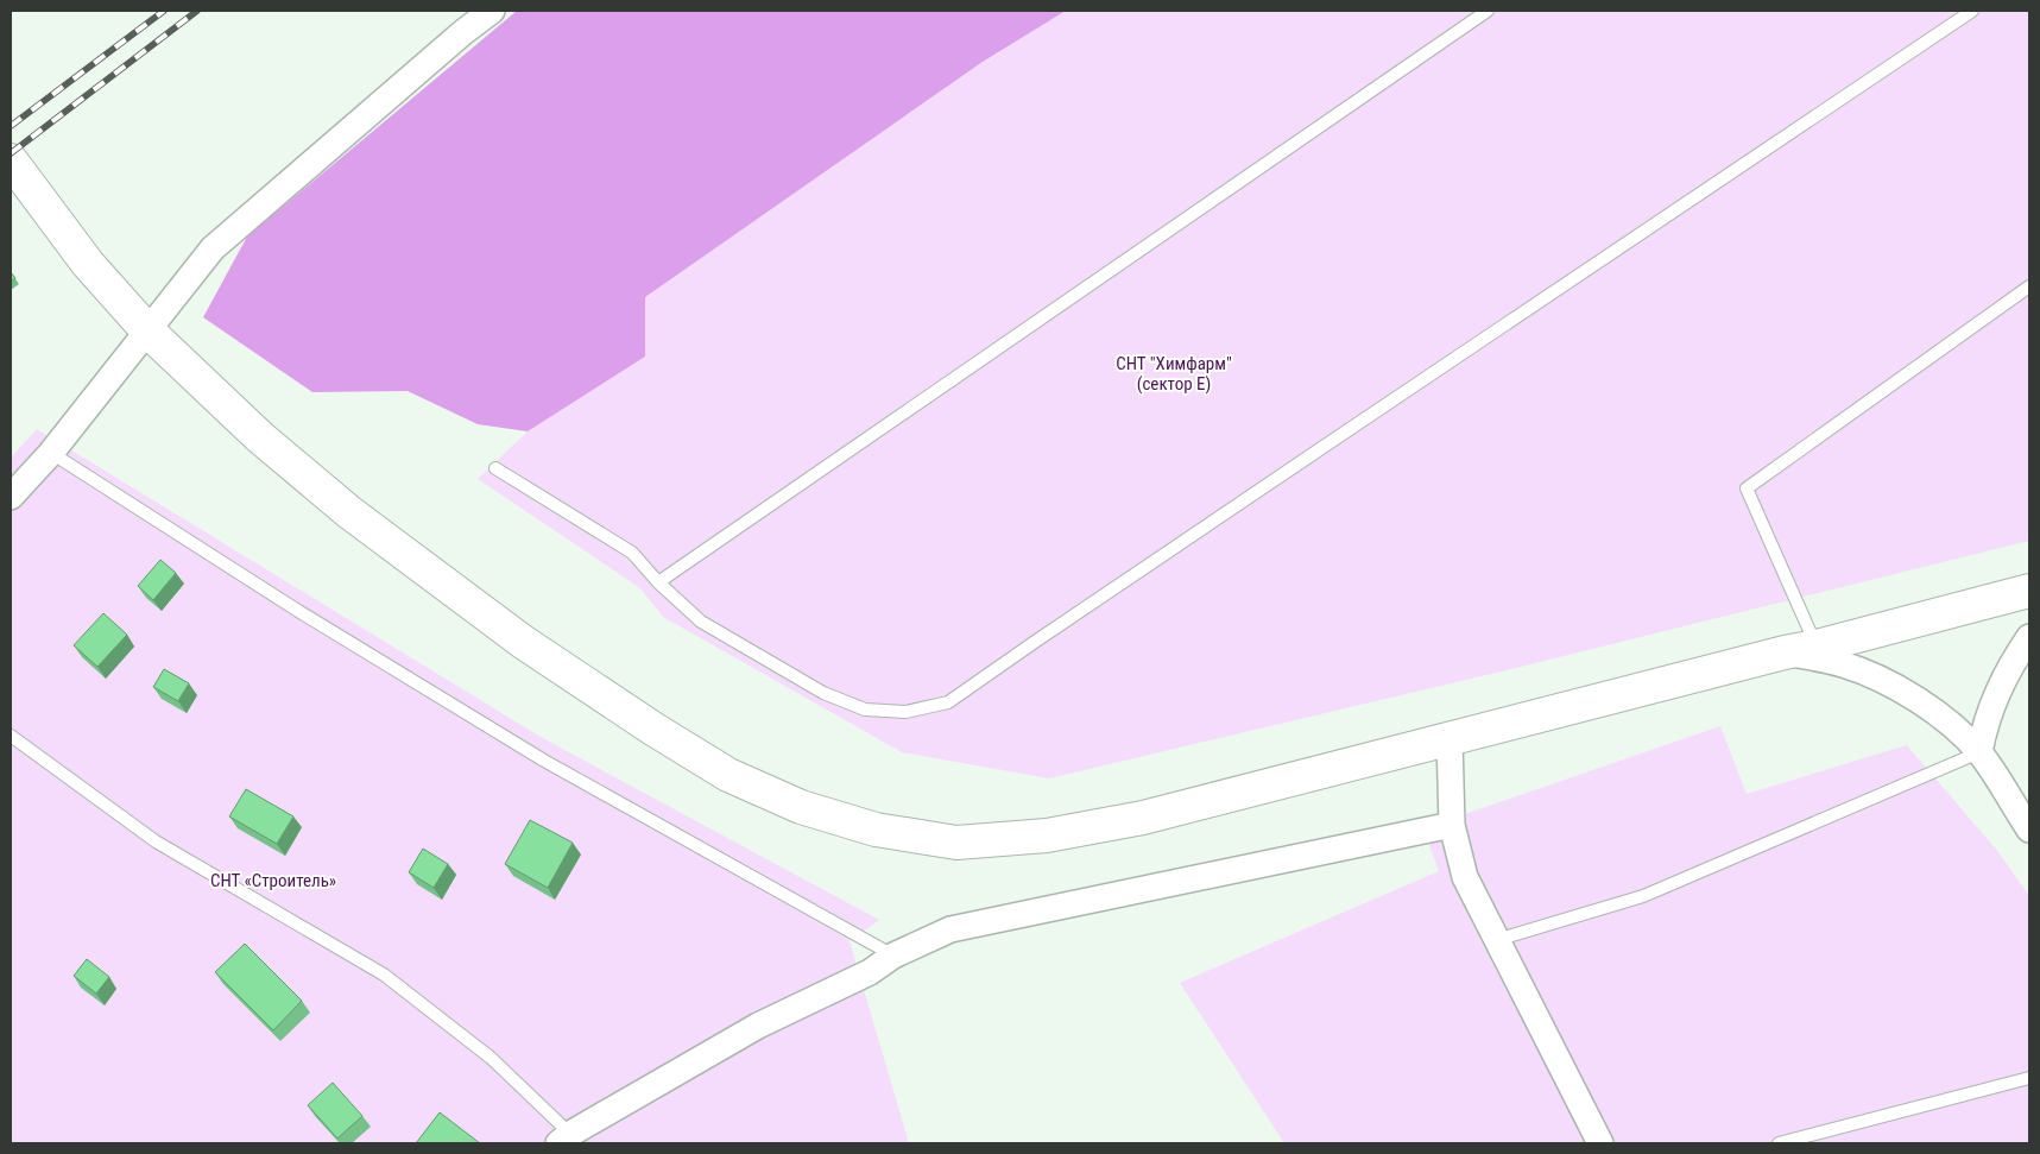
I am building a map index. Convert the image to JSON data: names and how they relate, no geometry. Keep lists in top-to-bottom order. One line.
{"parks":["СНТ \"Химфарм\" (сектор Е)","СНТ «Строитель»"]}
